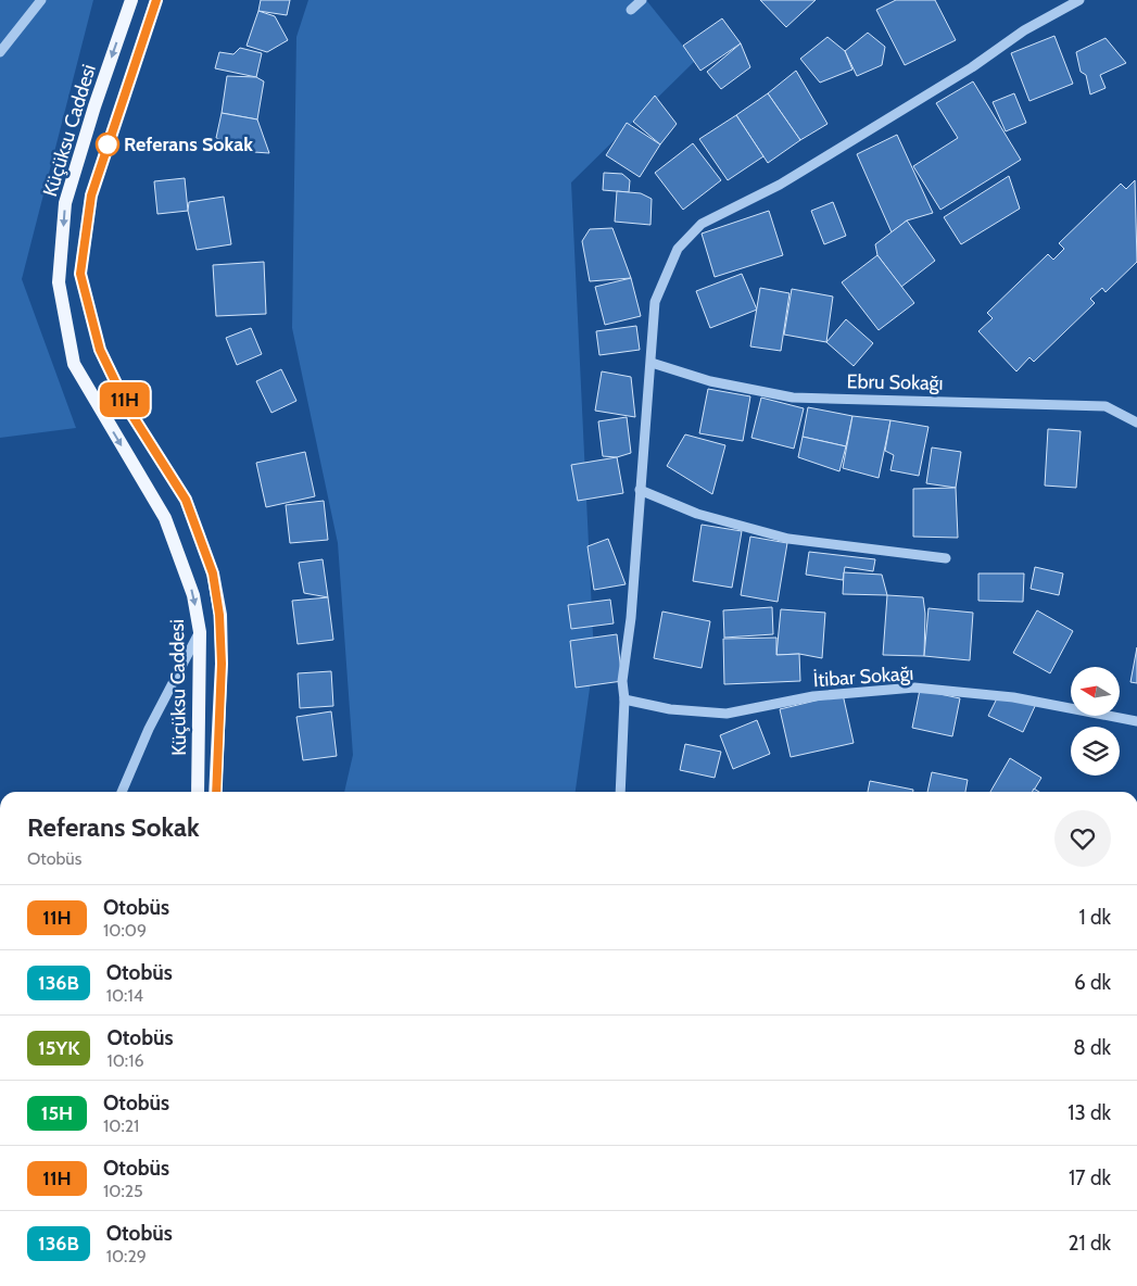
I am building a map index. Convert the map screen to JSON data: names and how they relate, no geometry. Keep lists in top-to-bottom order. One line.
{"streets":{"main road":["Küçüksu Caddesi"],"street":["Ebru Sokağı","İtibar Sokağı"]},"places":["Referans Sokak"],"lines":["bus line 11H"],"north":"left","page":{"on_map":"11H","heading":["Referans Sokak","Otobüs"],"list":[{"mark":"11H","name":"Otobüs","note":"10:09","value":"1 dk"},{"mark":"136B","name":"Otobüs","note":"10:14","value":"6 dk"},{"mark":"15YK","name":"Otobüs","note":"10:16","value":"8 dk"},{"mark":"15H","name":"Otobüs","note":"10:21","value":"13 dk"},{"mark":"11H","name":"Otobüs","note":"10:25","value":"17 dk"},{"mark":"136B","name":"Otobüs","note":"10:29","value":"21 dk"}]}}
